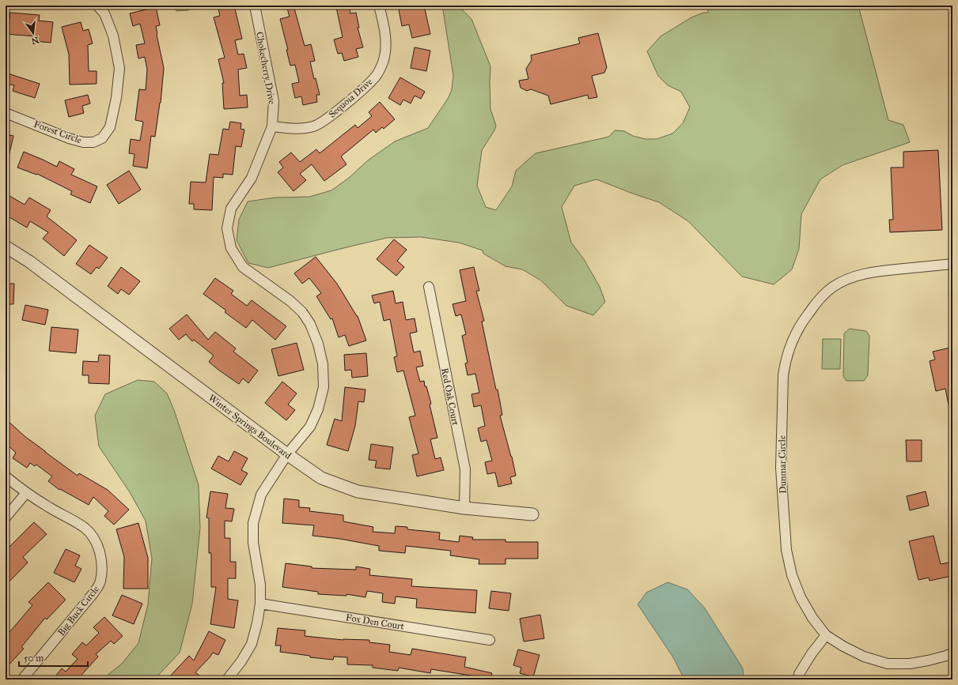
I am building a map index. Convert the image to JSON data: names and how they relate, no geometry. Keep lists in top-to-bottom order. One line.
{"streets":{"street":["Chokecherry Drive","Sequoia Drive","Forest Circle","Red Oak Court","Winter Springs Boulevard","Dunmar Circle","Big Buck Circle","Fox Den Court"]},"crossings":[["Chokecherry Drive","Sequoia Drive"],["Chokecherry Drive","Winter Springs Boulevard"],["Chokecherry Drive","Fox Den Court"],["Red Oak Court","Winter Springs Boulevard"]],"scale_bar":"50 m","north":"bottom"}
